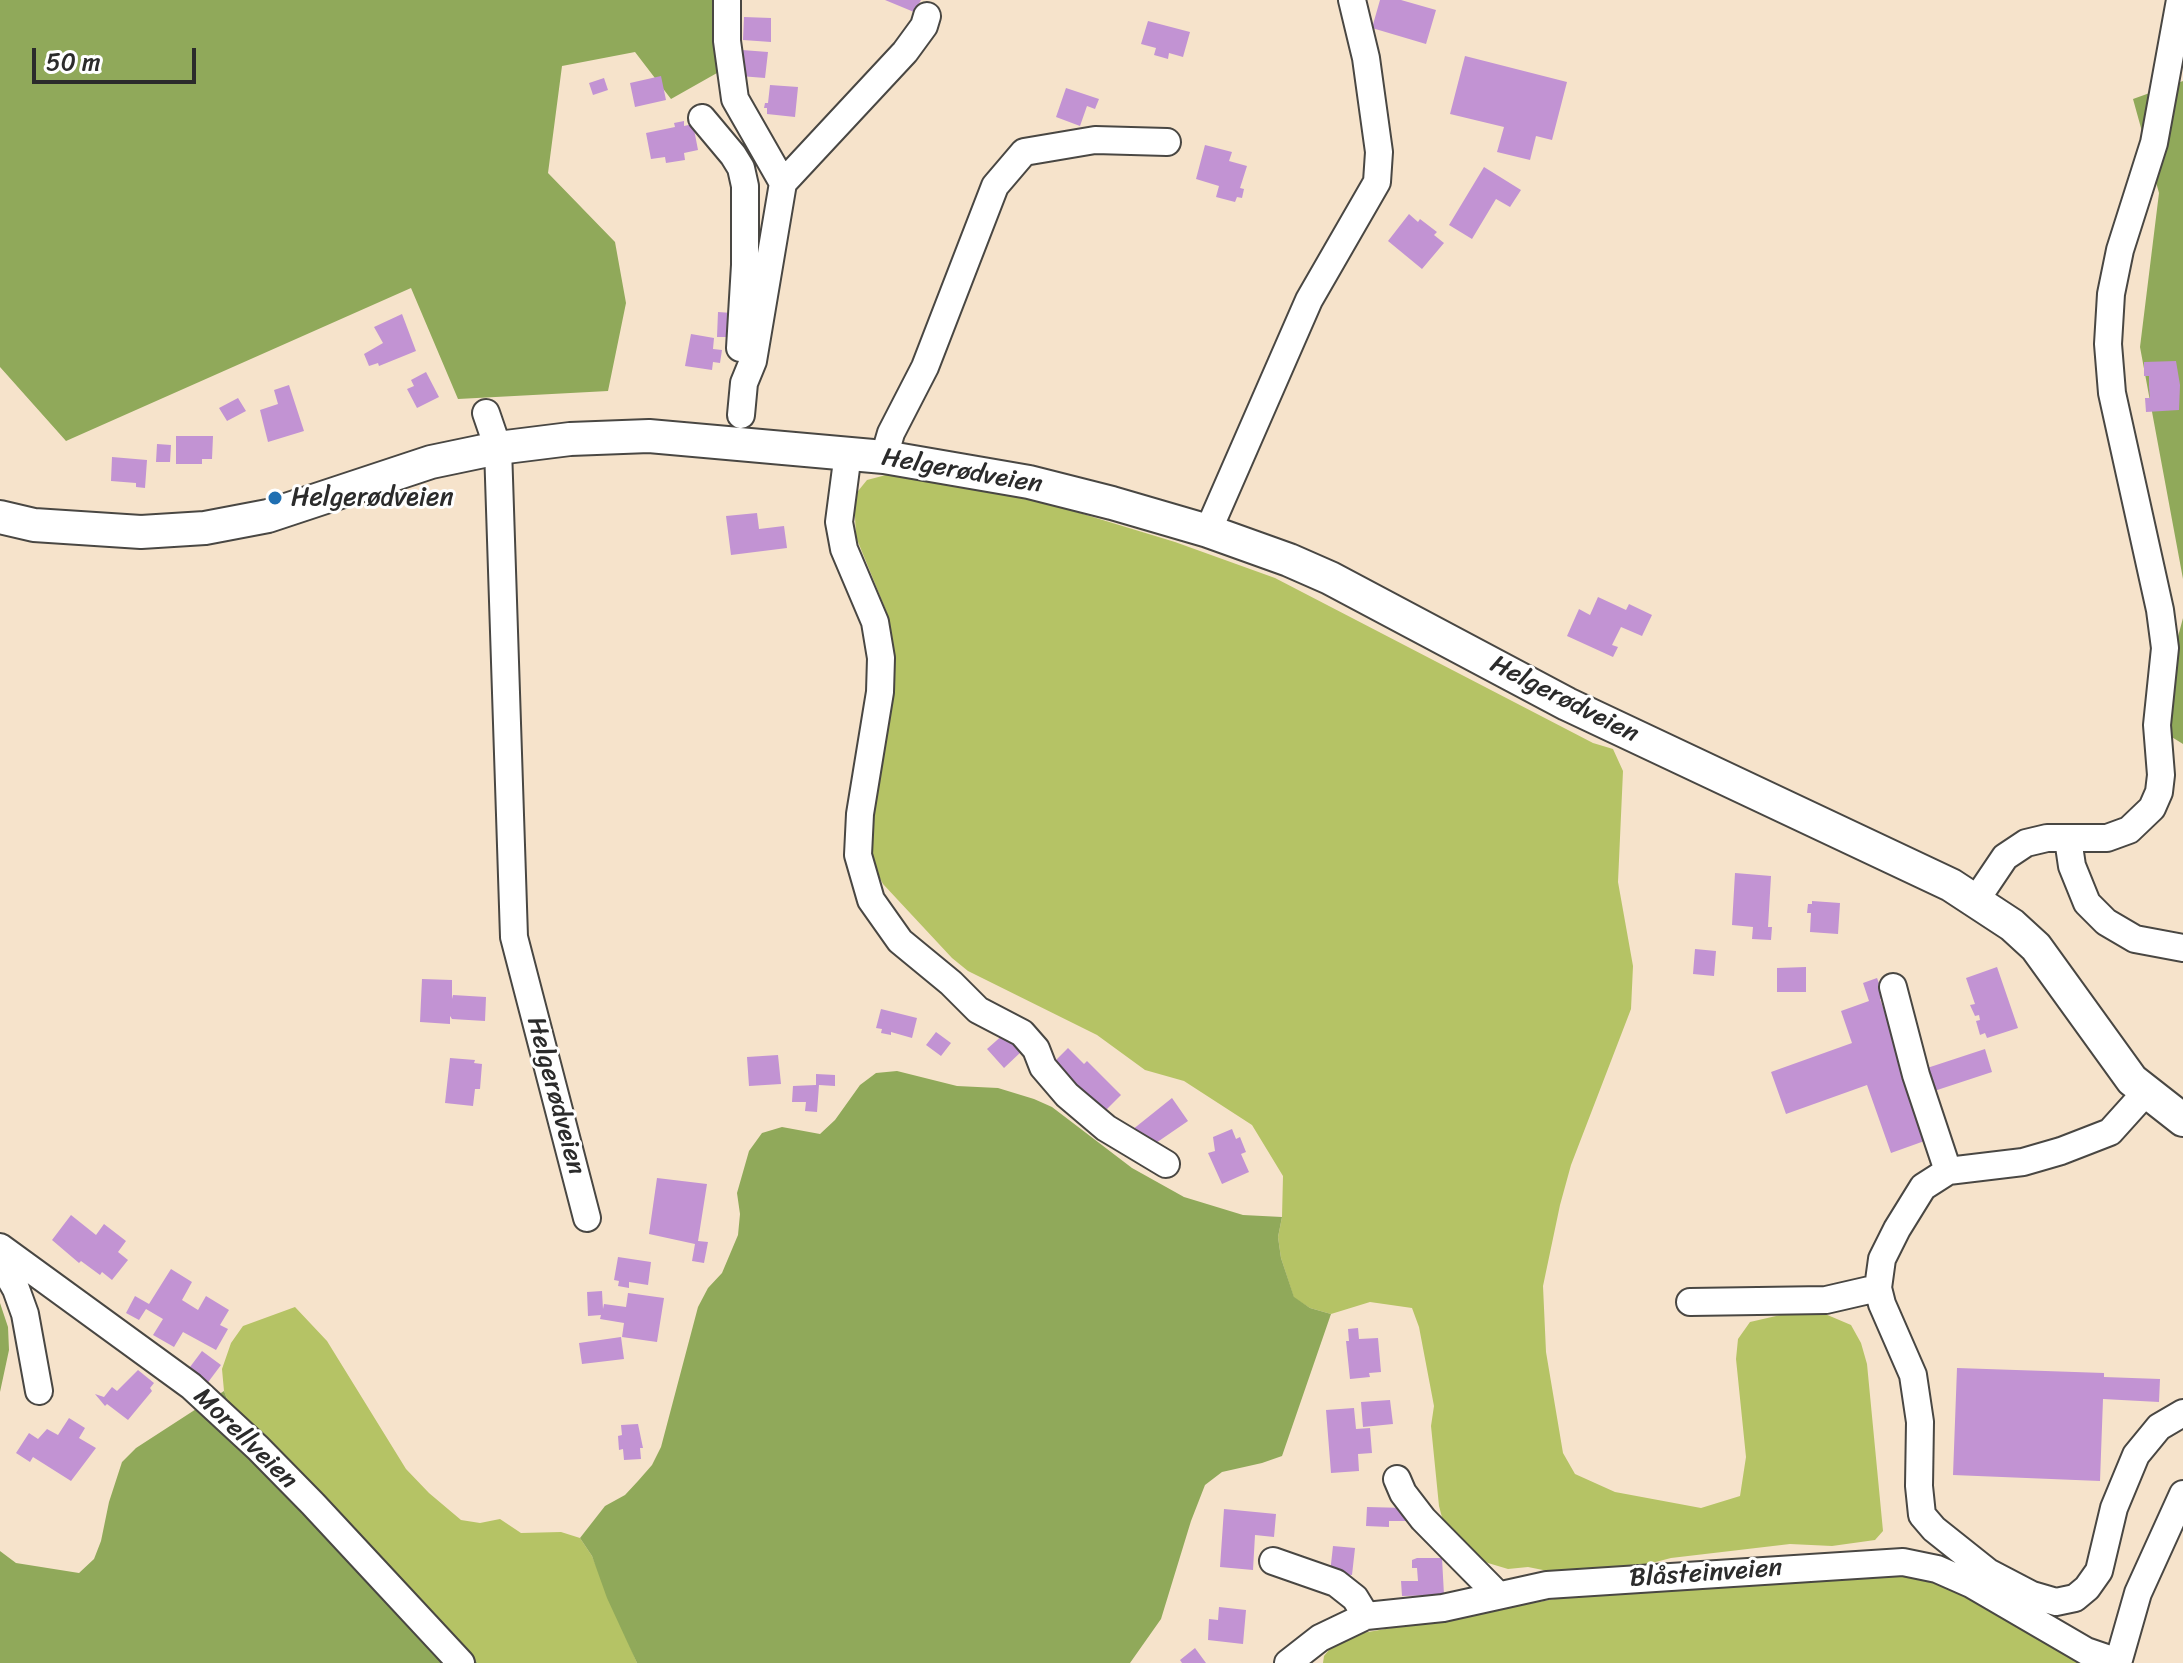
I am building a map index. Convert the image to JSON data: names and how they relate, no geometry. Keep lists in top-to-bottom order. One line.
{"streets":{"main road":["Helgerødveien"],"street":["Morellveien","Blåsteinveien"]},"places":["Helgerødveien"],"scale_bar":"50 m"}
